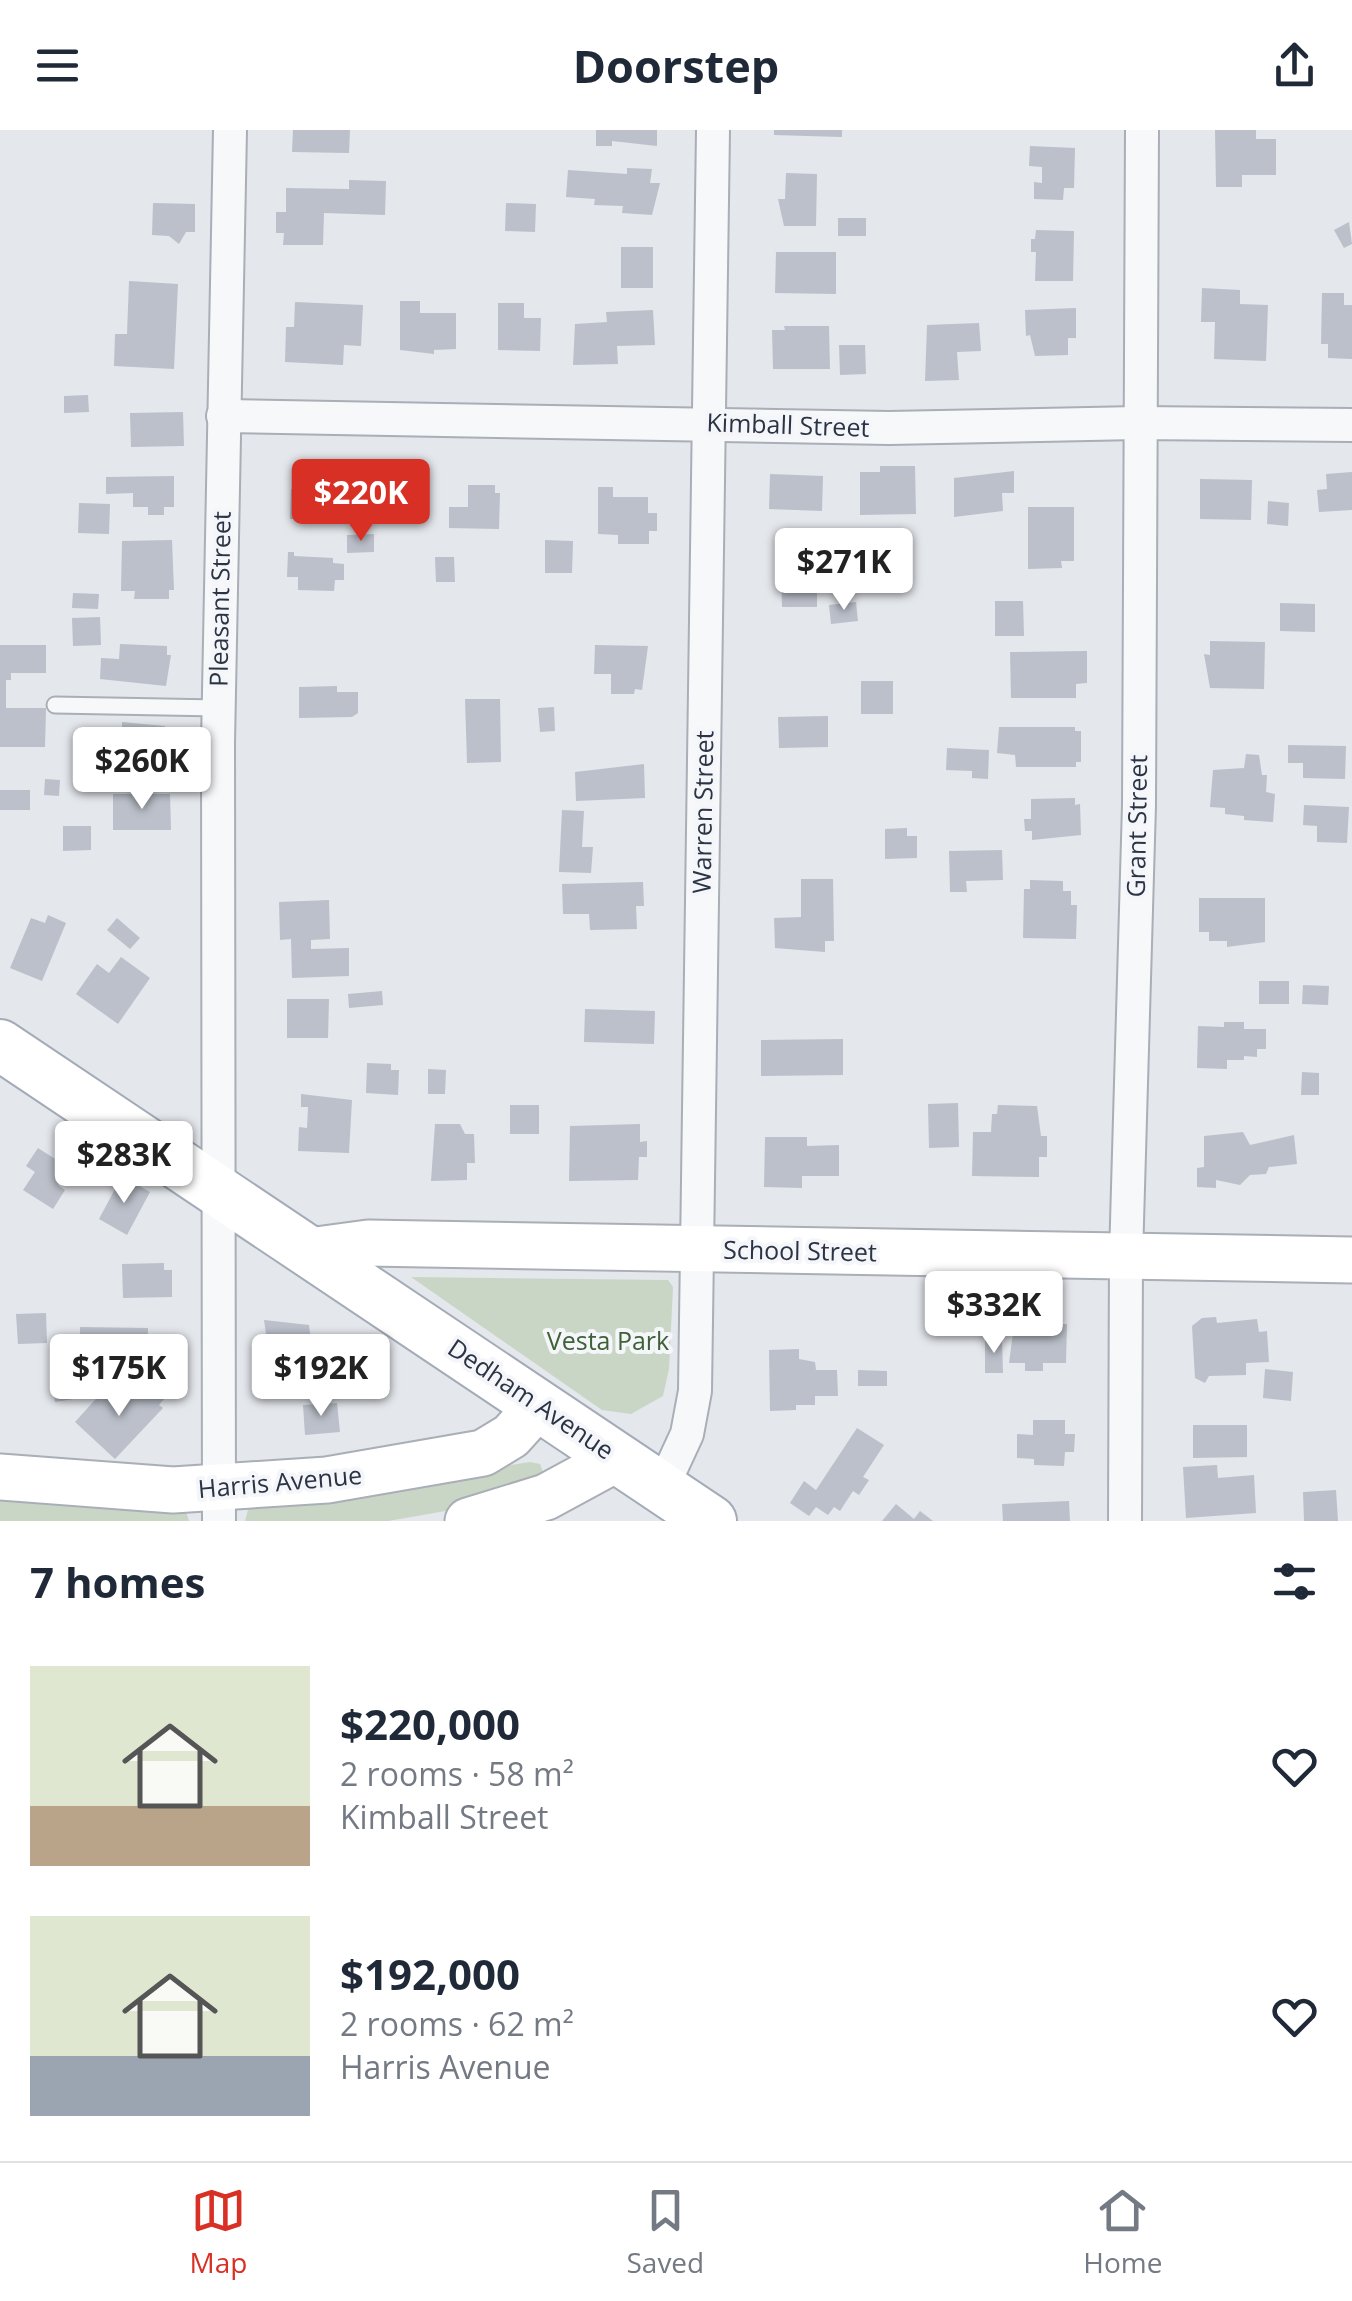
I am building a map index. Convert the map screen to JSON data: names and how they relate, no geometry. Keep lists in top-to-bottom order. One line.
{"streets":{"main road":["Dedham Avenue"],"street":["Kimball Street","Pleasant Street","Warren Street","Grant Street","School Street","Harris Avenue"]},"crossings":[["Kimball Street","Pleasant Street"],["Kimball Street","Warren Street"],["Kimball Street","Grant Street"],["Pleasant Street","Dedham Avenue"],["Pleasant Street","Harris Avenue"],["Warren Street","School Street"],["Warren Street","Dedham Avenue"],["Grant Street","School Street"],["School Street","Dedham Avenue"],["Dedham Avenue","Harris Avenue"]],"parks":["Vesta Park"],"page":{"header":"Doorstep","price":["$220K","$271K","$260K","$283K","$332K","$175K","$192K"],"heading":"7 homes","list":[{"name":"$220,000","note":"2 rooms · 58 m² · Kimball Street"},{"name":"$192,000","note":"2 rooms · 62 m² · Harris Avenue"}],"tabs":["Map","Saved","Home"]}}
